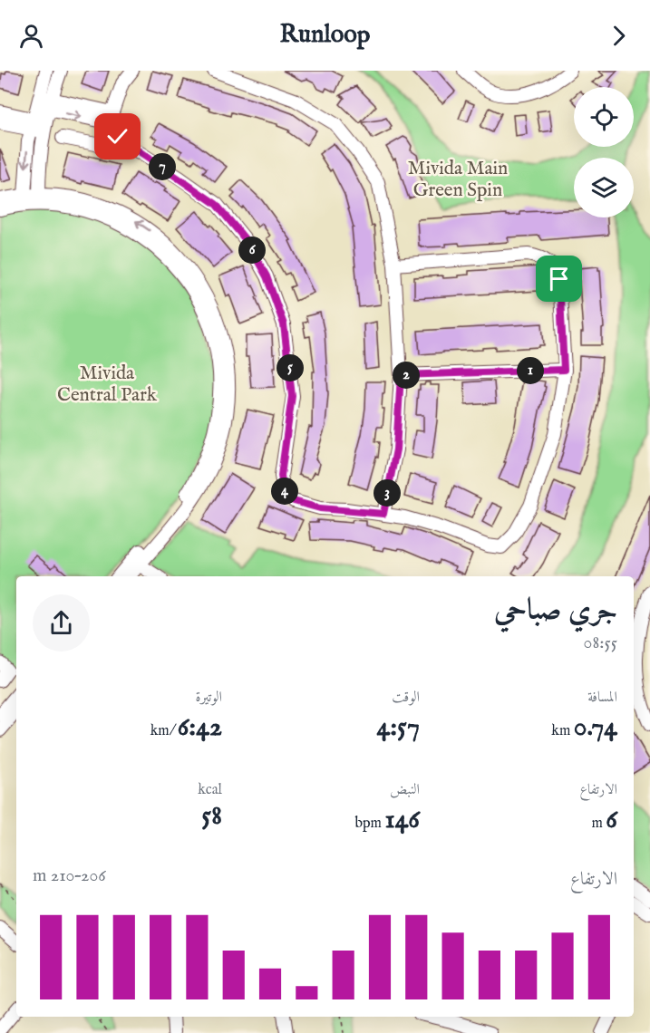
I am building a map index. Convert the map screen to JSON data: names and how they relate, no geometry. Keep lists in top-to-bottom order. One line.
{"parks":["Mivida Main Green Spin","Mivida Central Park"],"page":{"header":"Runloop","pins":["7","6","5","1","2","4","3"],"heading":["جري صباحي","08:55"],"stats":[["المسافة","0.74 km"],["الوقت","4:57"],["الوتيرة","6:42 /km"],["الارتفاع","6 m"],["النبض","146 bpm"],["kcal","58"]],"chart":["الارتفاع","206–210 m"]}}
